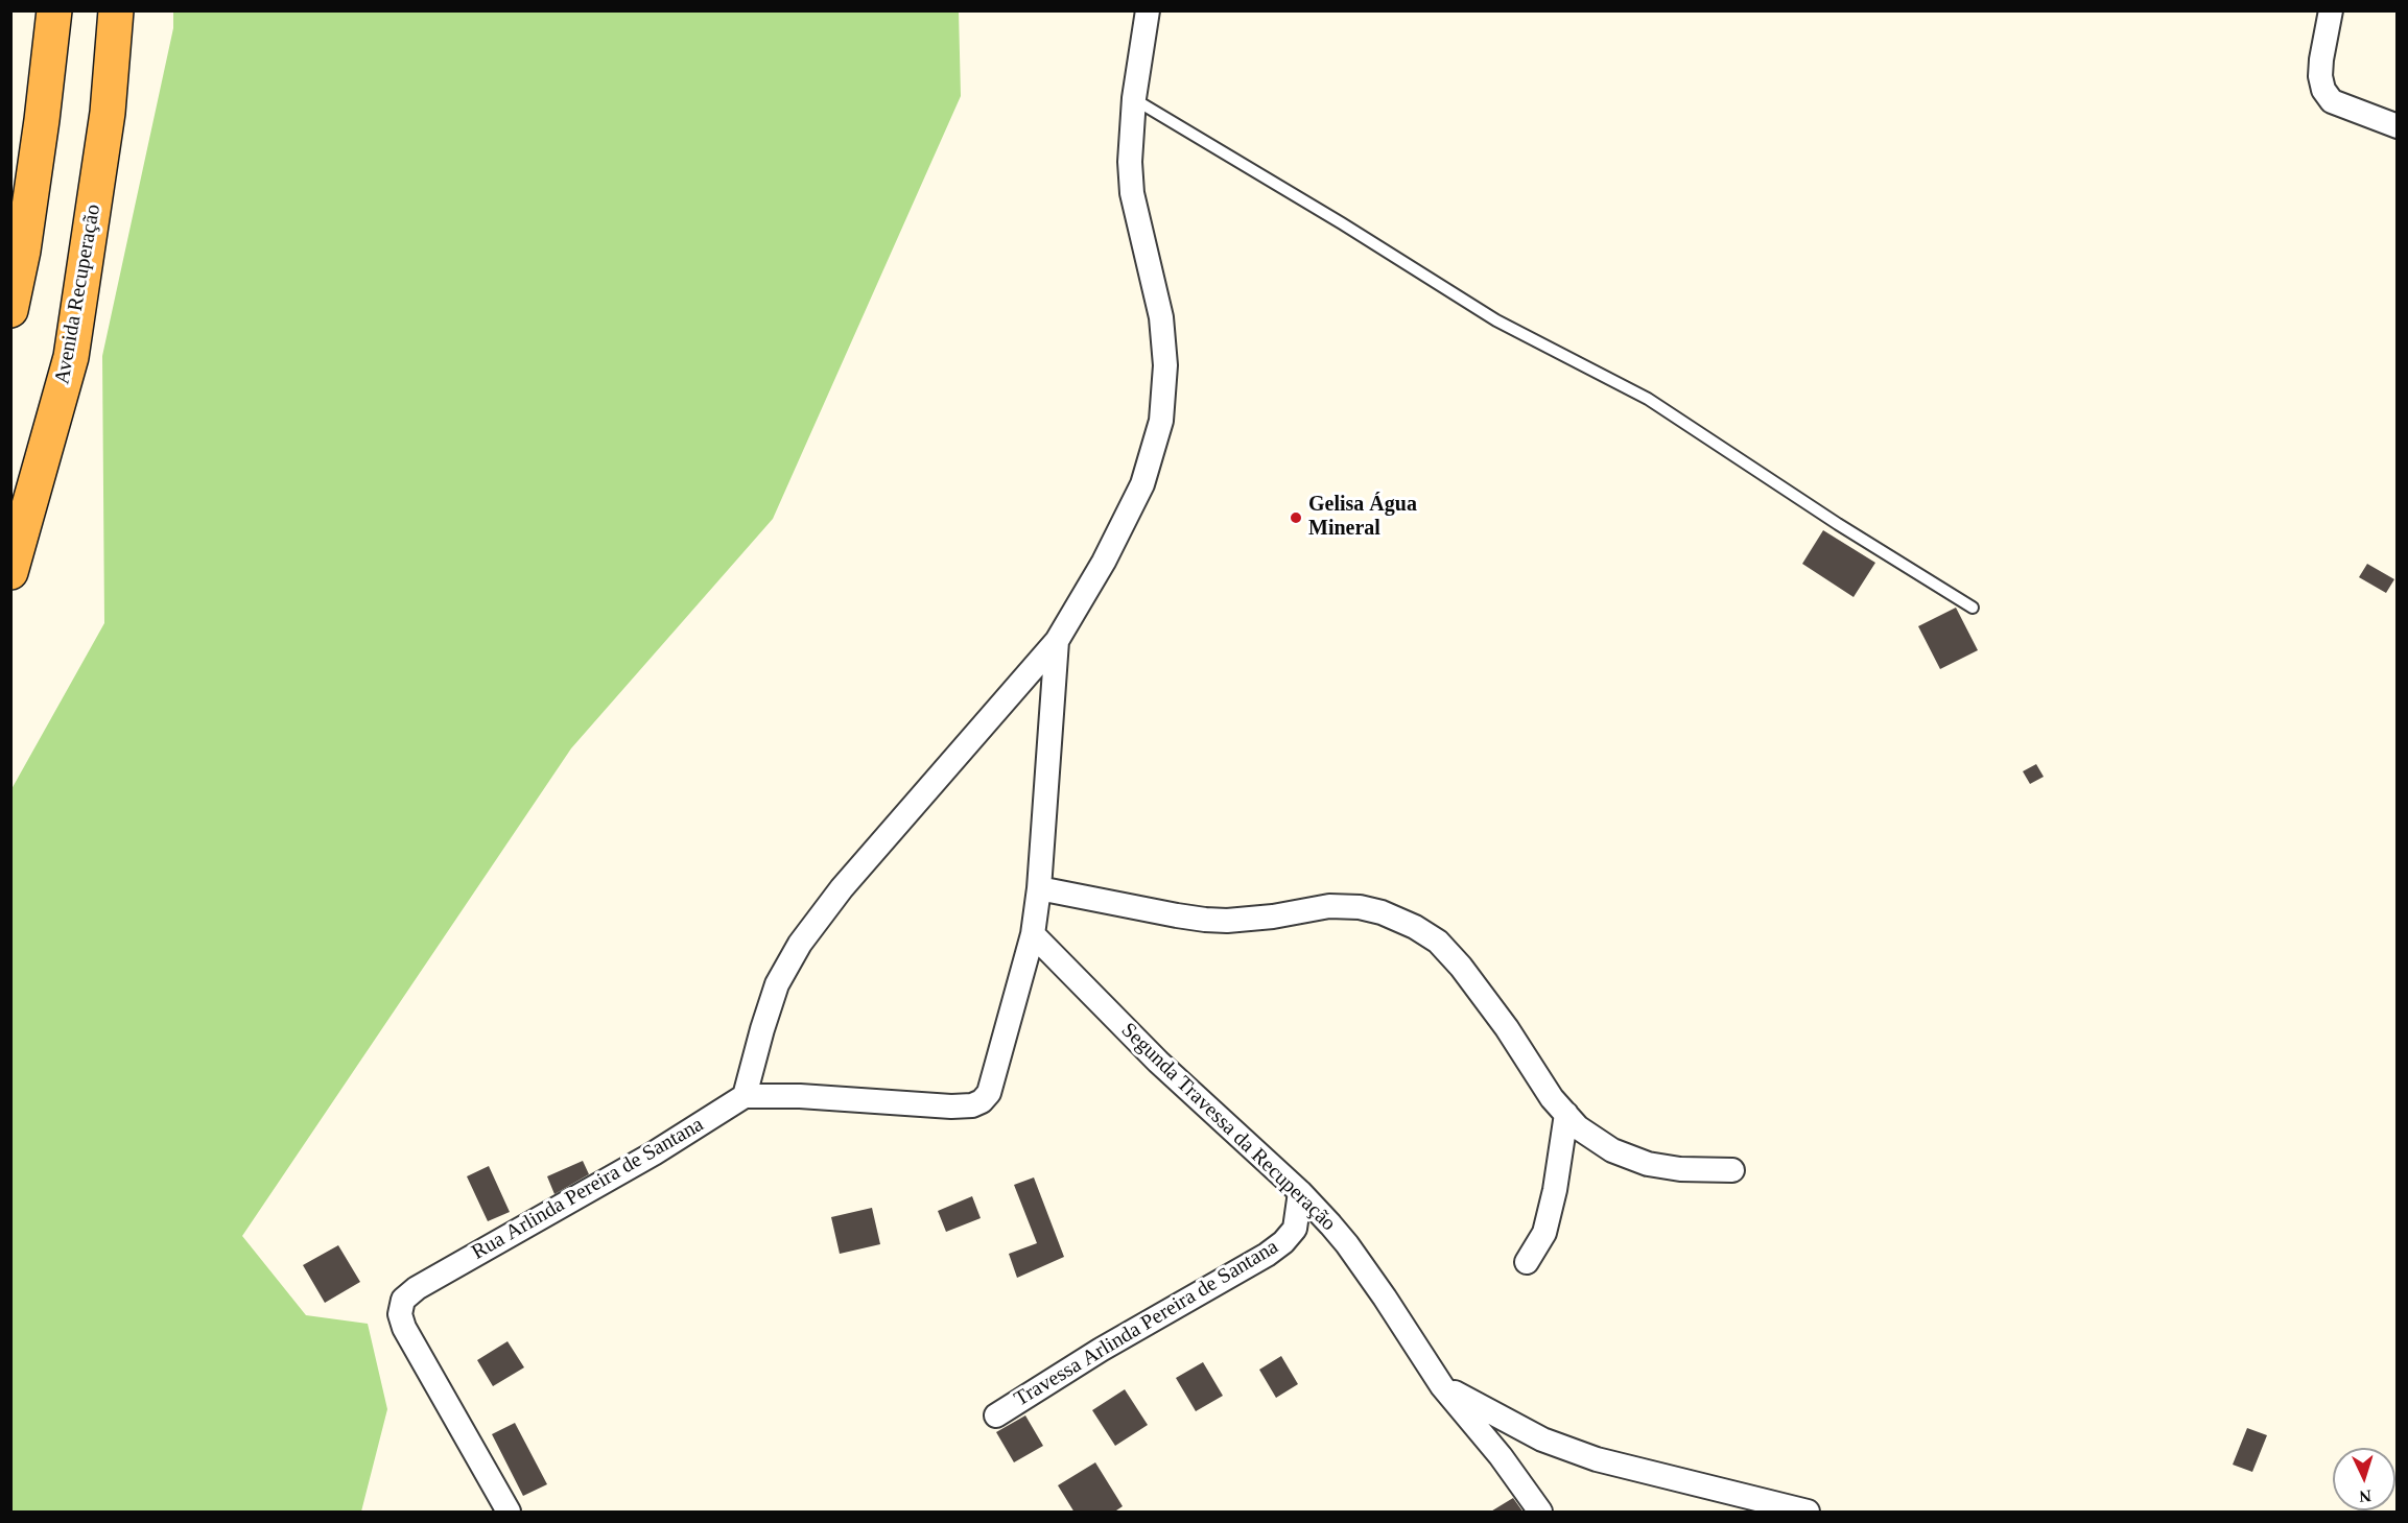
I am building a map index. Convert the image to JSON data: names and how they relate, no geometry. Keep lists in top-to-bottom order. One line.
{"streets":{"highway":["Avenida Recuperação"],"street":["Segunda Travessa da Recuperação","Rua Arlinda Pereira de Santana","Travessa Arlinda Pereira de Santana"]},"crossings":[["Segunda Travessa da Recuperação","Travessa Arlinda Pereira de Santana"]],"places":["Gelisa Água Mineral"],"north":"bottom"}
